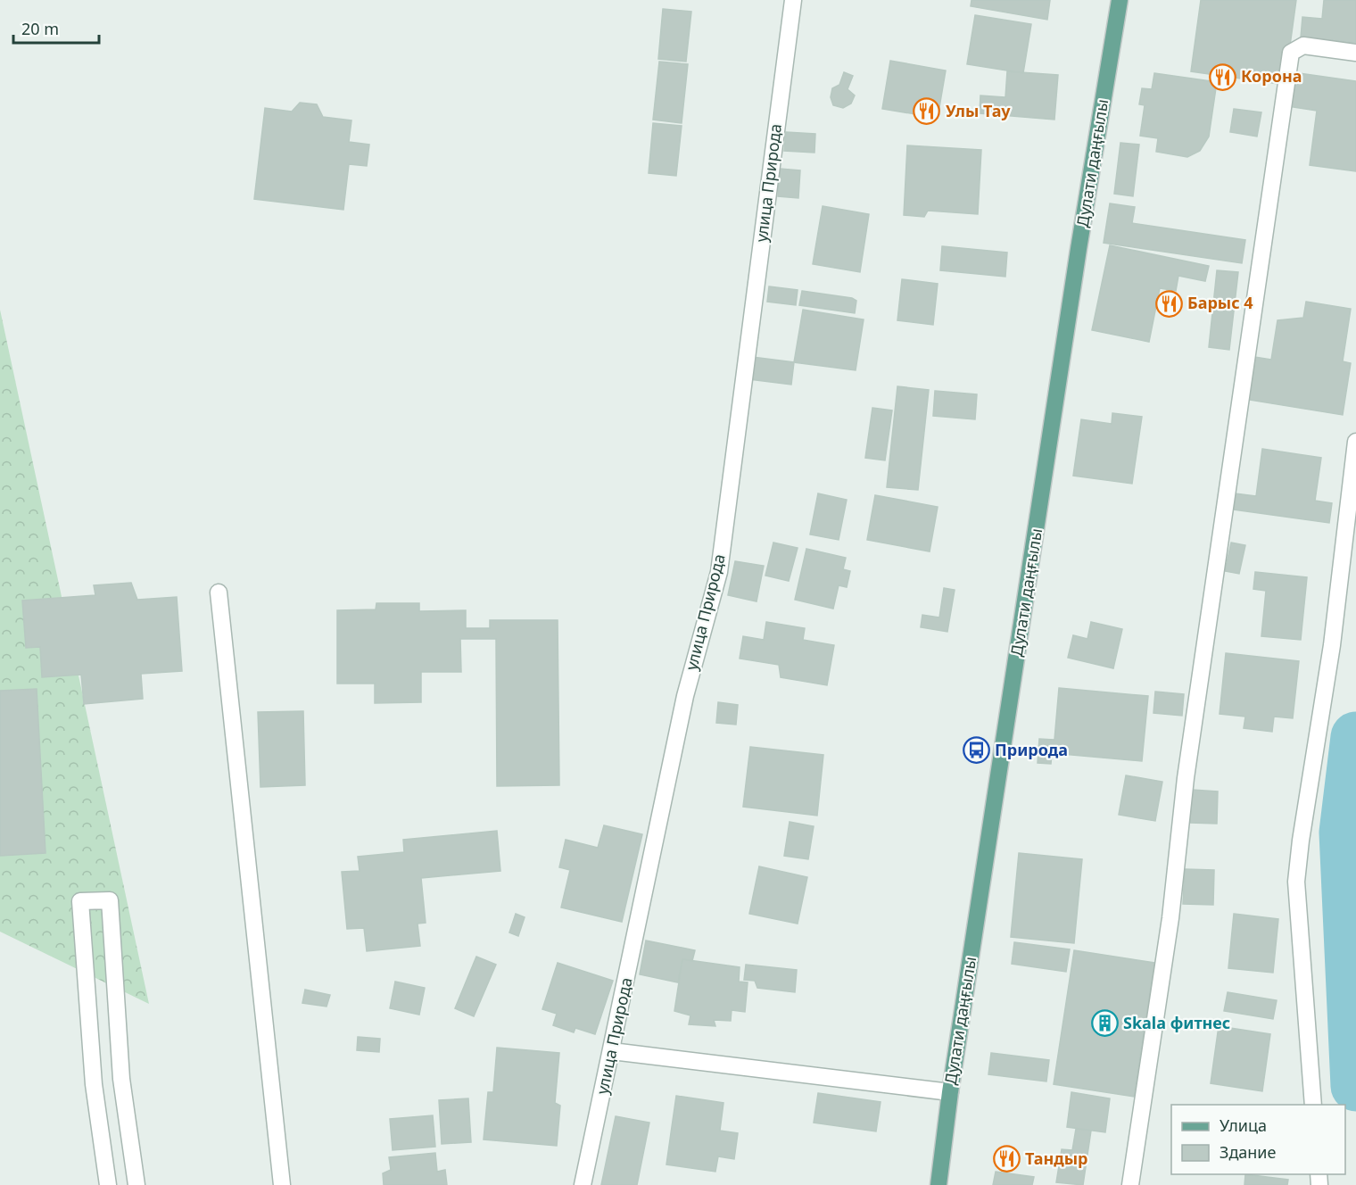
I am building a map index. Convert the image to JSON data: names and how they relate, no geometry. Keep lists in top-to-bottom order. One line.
{"streets":{"main road":["Дулати даңғылы"],"street":["улица Природа"]},"places":{"restaurant":["Корона","Улы Тау","Барыс 4","Тандыр"],"bus stop":["Природа"],"building":["Skala фитнес"]},"legend":["Улица","Здание"],"scale_bar":"20 m"}
